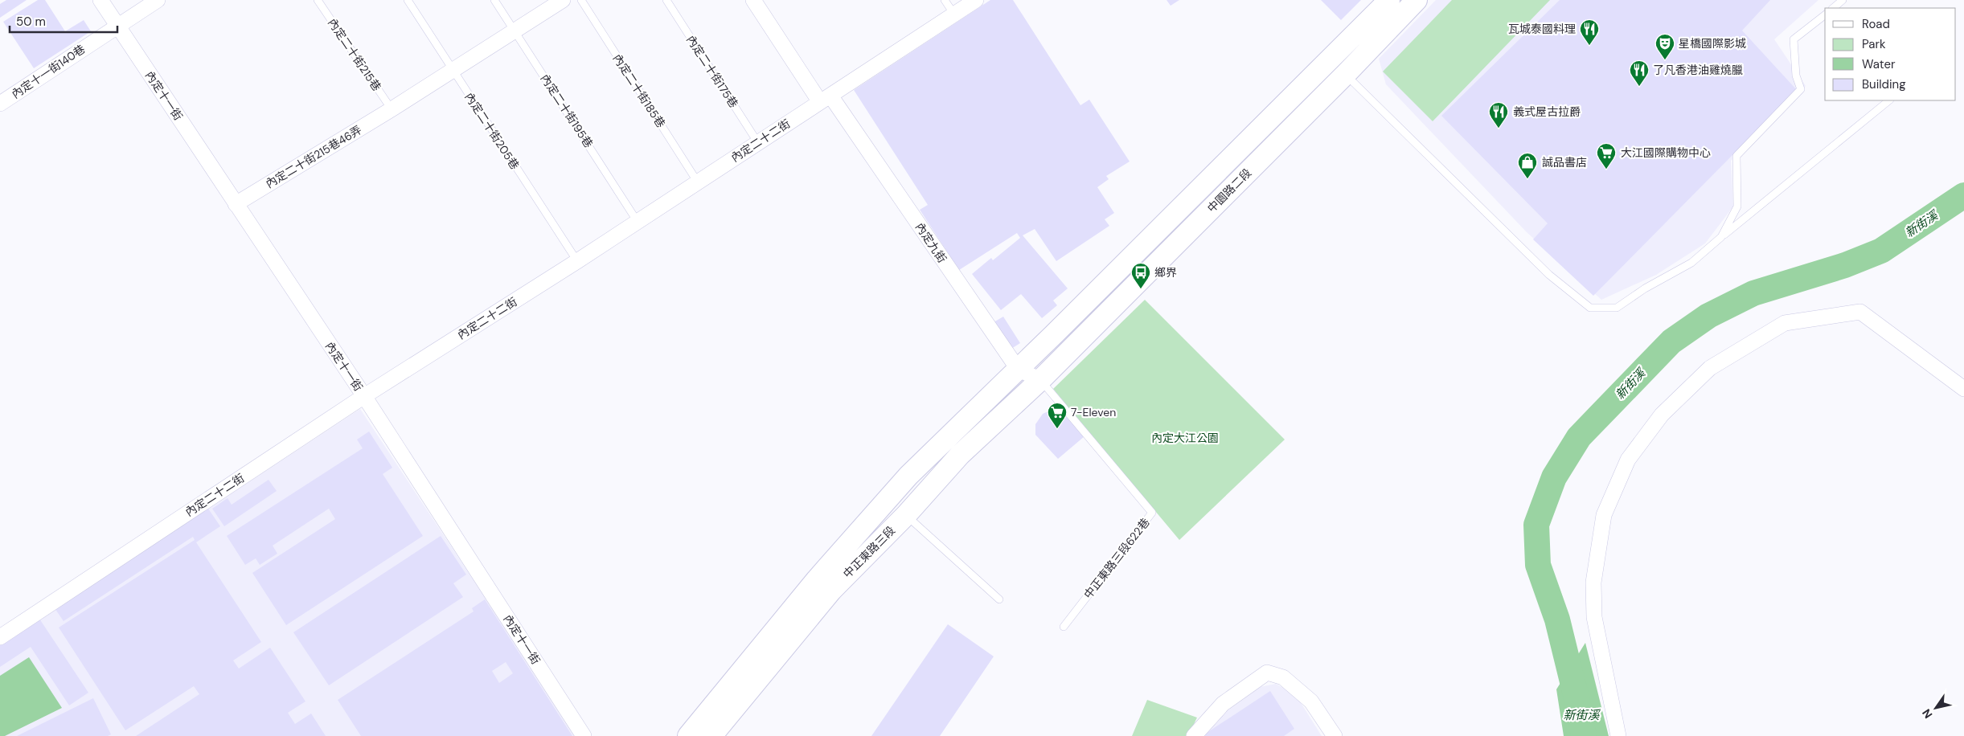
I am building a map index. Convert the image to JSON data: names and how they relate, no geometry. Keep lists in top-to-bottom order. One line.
{"streets":{"main road":["中園路二段","中正東路三段"],"street":["內定十一街140巷","內定十一街","內定二十二街","內定二十街215巷46弄","內定九街"],"lane":["內定二十街215巷","內定二十街175巷","內定二十街185巷","內定二十街195巷","內定二十街205巷","中正東路三段622巷"]},"crossings":[["內定二十街215巷","內定二十街215巷46弄"],["內定十一街140巷","內定十一街"],["內定二十街175巷","內定二十二街"],["內定二十街185巷","內定二十二街"],["內定十一街","內定二十二街"],["內定十一街","內定二十街215巷46弄"],["內定二十街195巷","內定二十二街"],["內定二十街195巷","內定二十街215巷46弄"],["內定二十街205巷","內定二十二街"],["內定二十街205巷","內定二十街215巷46弄"],["內定二十二街","內定九街"],["中園路二段","內定九街"],["中園路二段","中正東路三段"],["中園路二段","中正東路三段622巷"],["內定九街","中正東路三段"],["內定九街","中正東路三段622巷"],["中正東路三段","中正東路三段622巷"]],"water":["新街溪"],"parks":["內定大江公園"],"places":{"restaurant":["瓦城泰國料理","了凡香港油雞燒臘","義式屋古拉爵"],"theatre":["星橋國際影城"],"supermarket":["大江國際購物中心","7-Eleven"],"shop":["誠品書店"],"bus stop":["鄉界"]},"legend":["Road","Park","Water","Building"],"scale_bar":"50 m","north":"bottom left"}
